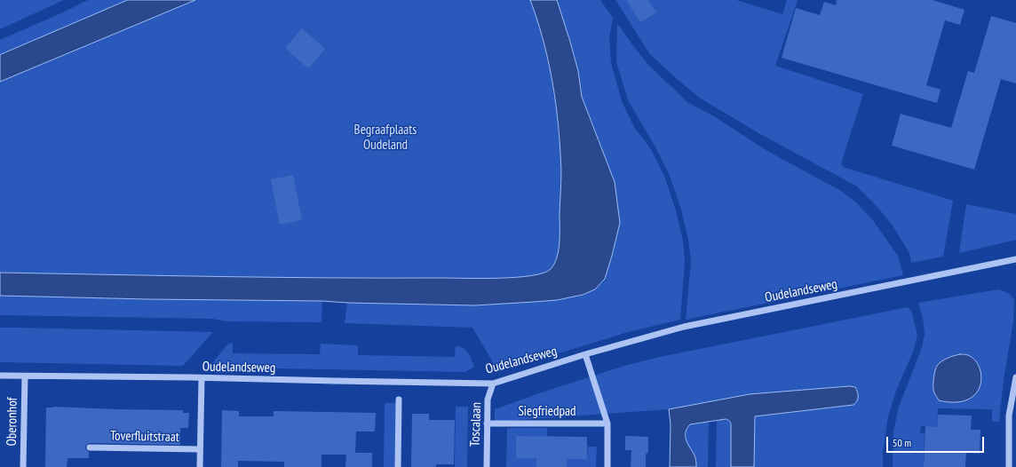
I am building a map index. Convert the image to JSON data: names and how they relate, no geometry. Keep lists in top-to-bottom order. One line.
{"streets":{"street":["Oudelandseweg","Siegfriedpad","Oberonhof","Toscalaan","Toverfluitstraat"]},"crossings":[["Oudelandseweg","Oberonhof"],["Oudelandseweg","Toscalaan"],["Siegfriedpad","Toscalaan"]],"parks":["Begraafplaats Oudeland"],"scale_bar":"50 m"}
